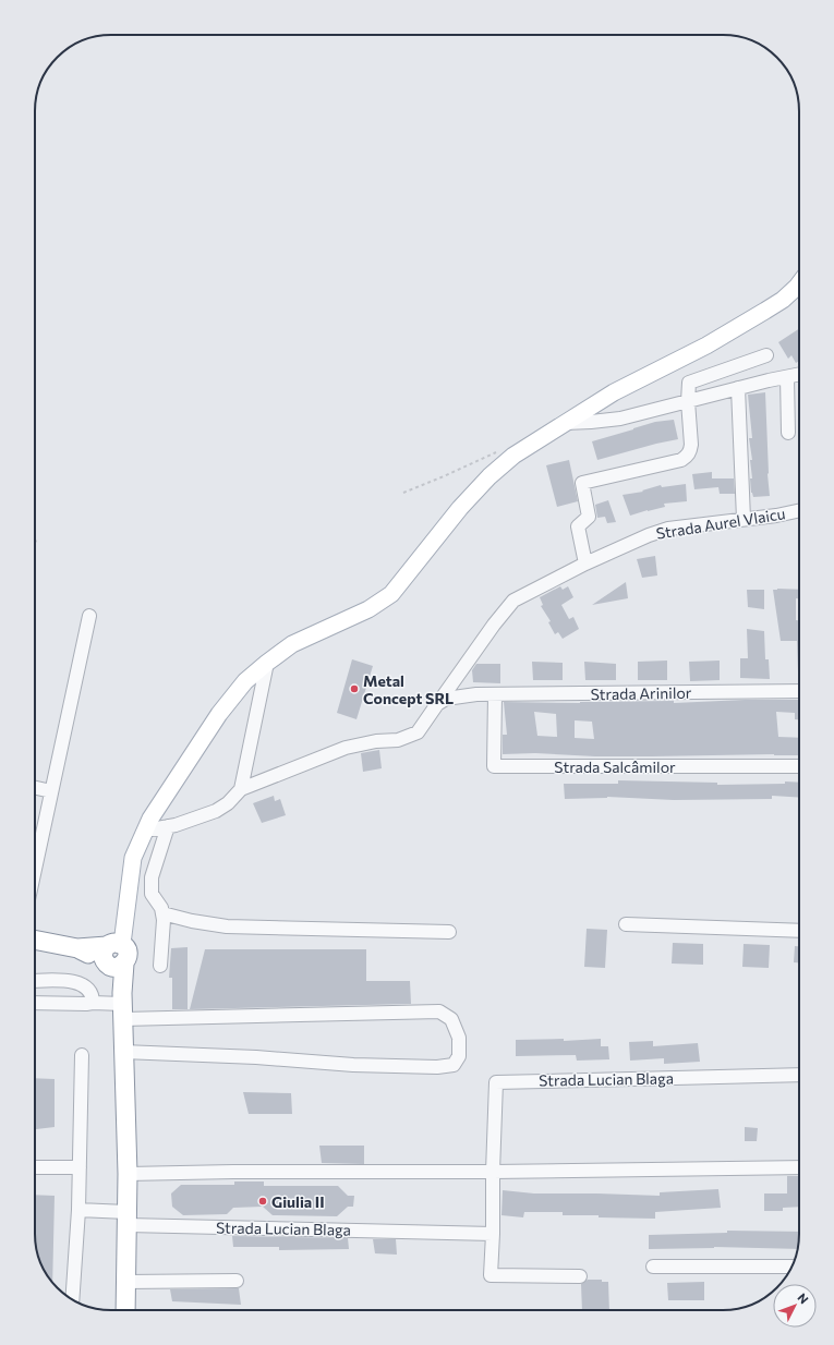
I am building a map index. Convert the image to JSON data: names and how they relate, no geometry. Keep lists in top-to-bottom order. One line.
{"streets":{"street":["Strada Aurel Vlaicu","Strada Arinilor","Strada Salcâmilor","Strada Lucian Blaga"]},"crossings":[["Strada Aurel Vlaicu","Strada Arinilor"],["Strada Arinilor","Strada Salcâmilor"]],"places":["Metal Concept SRL","Giulia II"],"north":"top right"}
